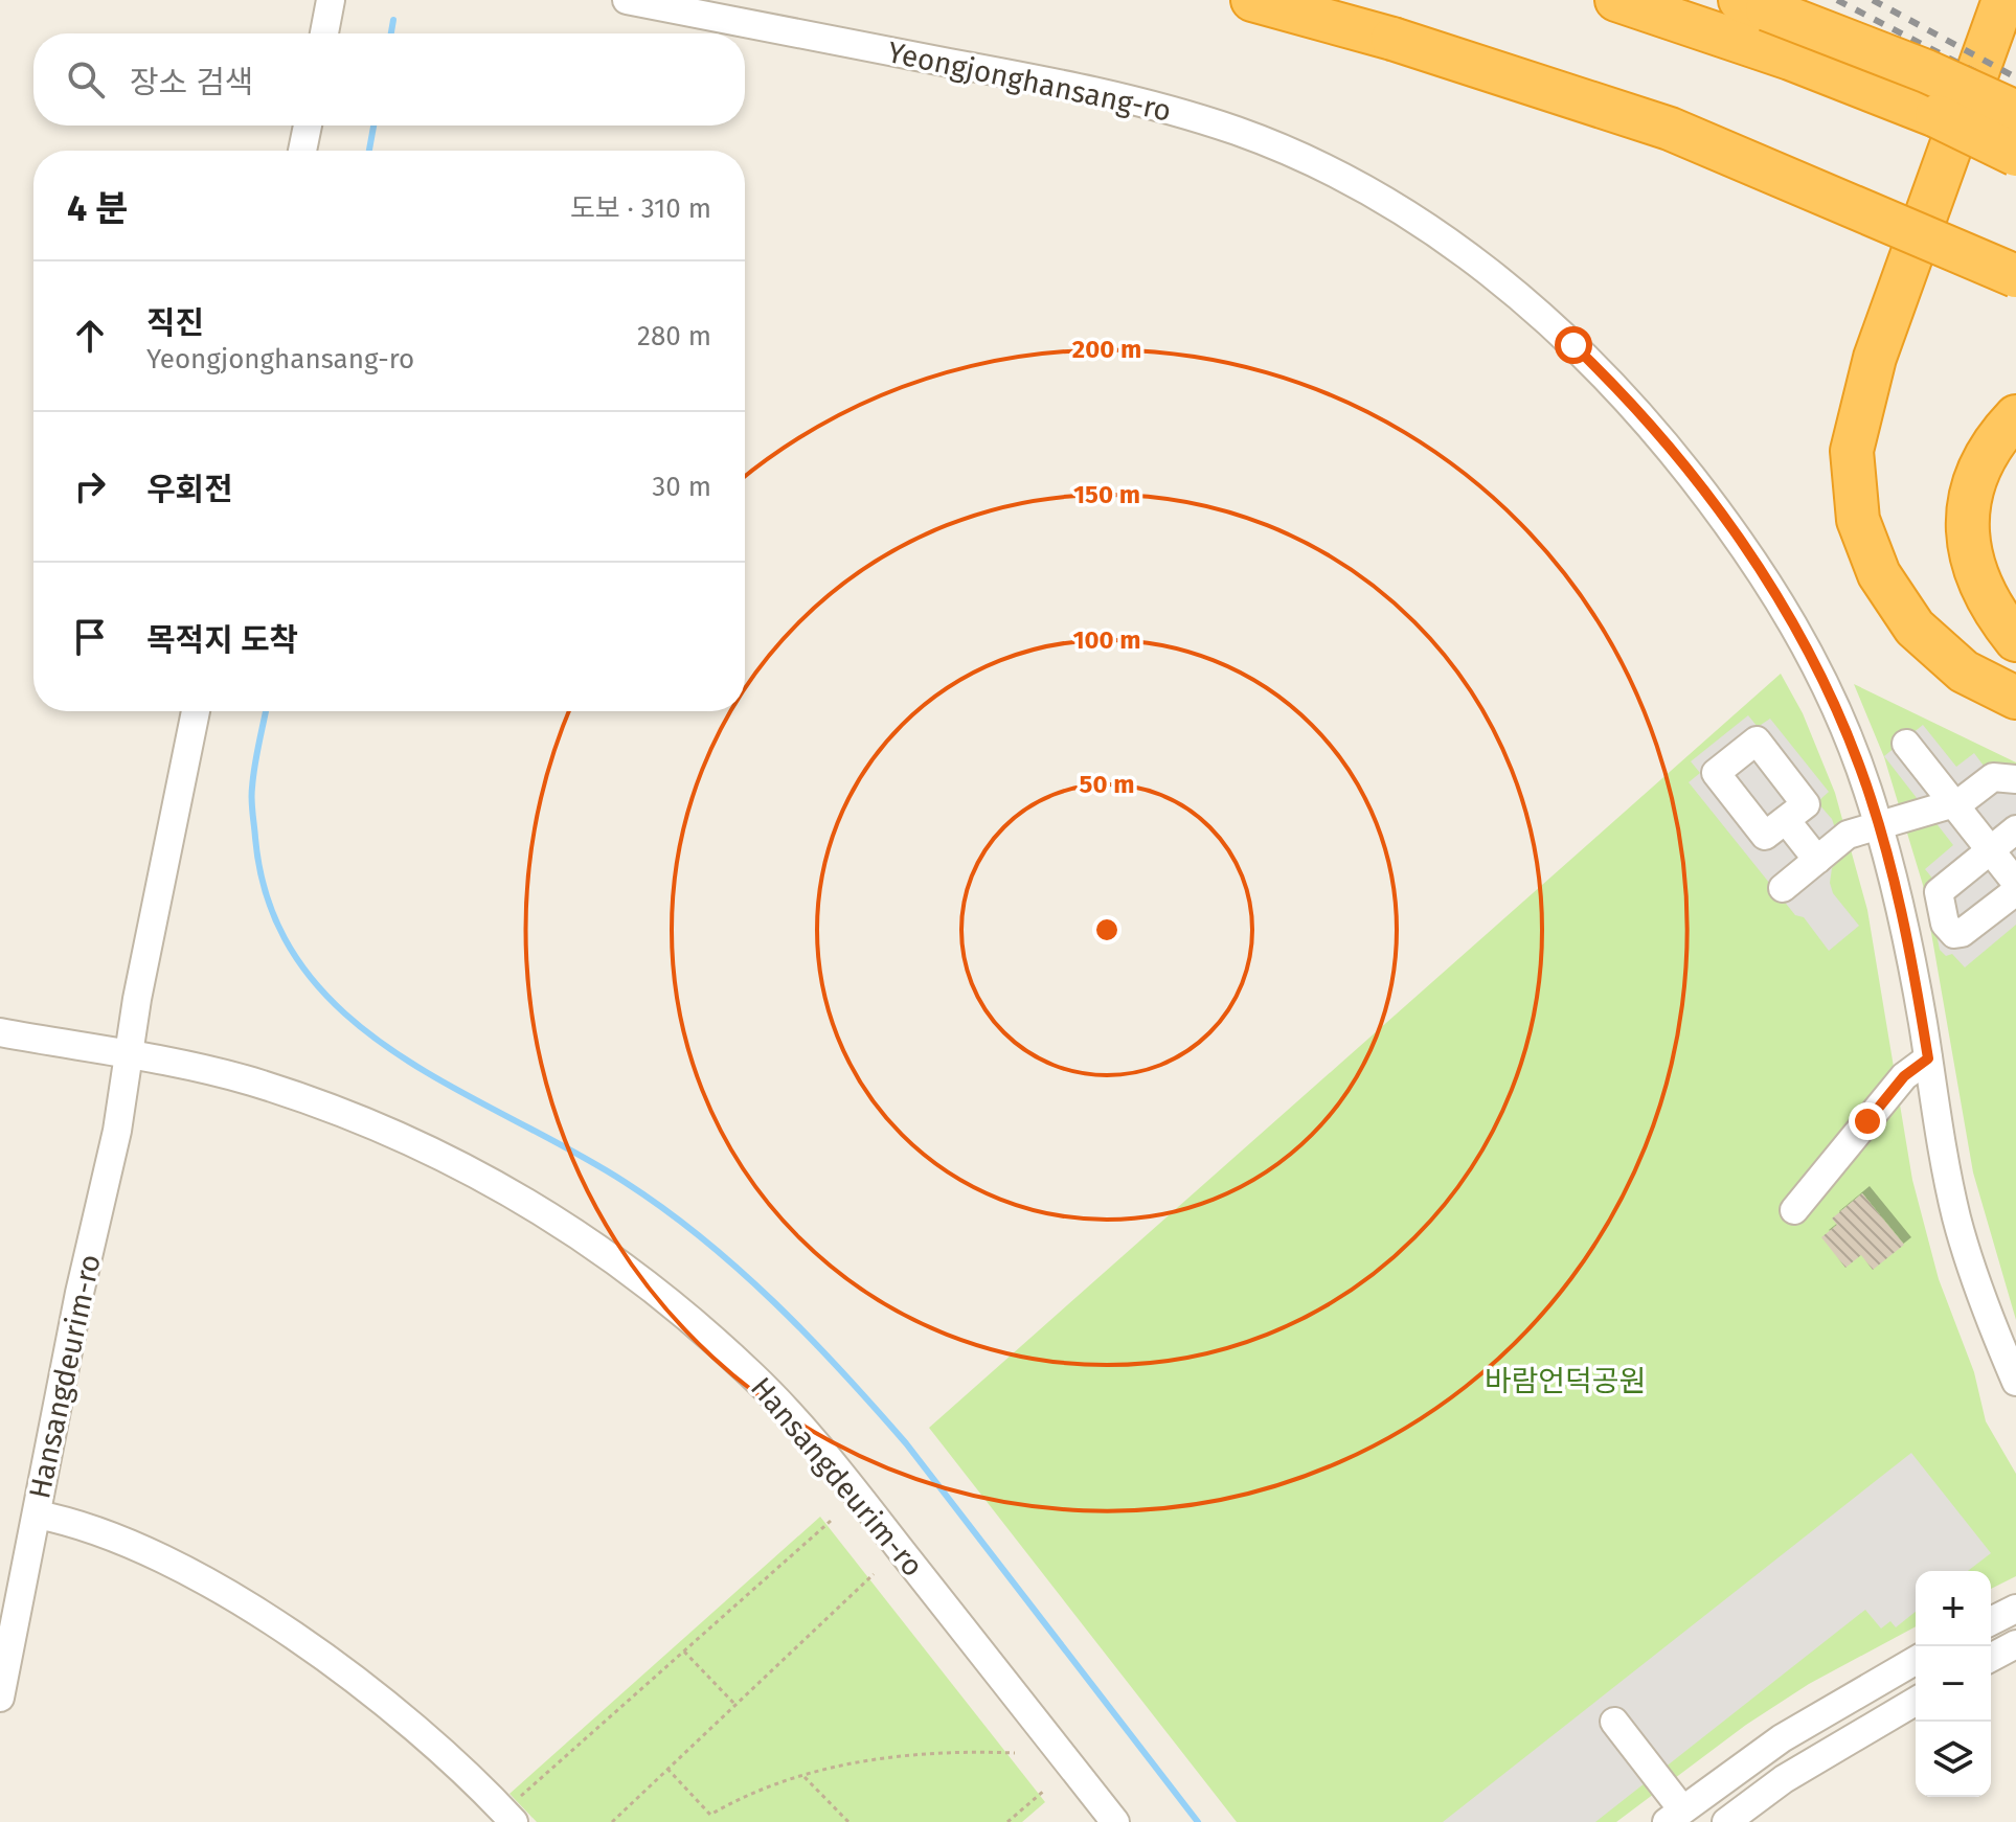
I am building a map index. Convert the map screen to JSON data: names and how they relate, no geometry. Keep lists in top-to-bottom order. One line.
{"streets":{"street":["Yeongjonghansang-ro","Hansangdeurim-ro"]},"parks":["바람언덕공원"],"page":{"search":"장소 검색","heading":["4 분","도보 · 310 m"],"list":[["직진","Yeongjonghansang-ro","280 m"],["우회전","30 m"],"목적지 도착"],"map_buttons":["+","−"]},"rings":["200 m","150 m","100 m","50 m"]}
